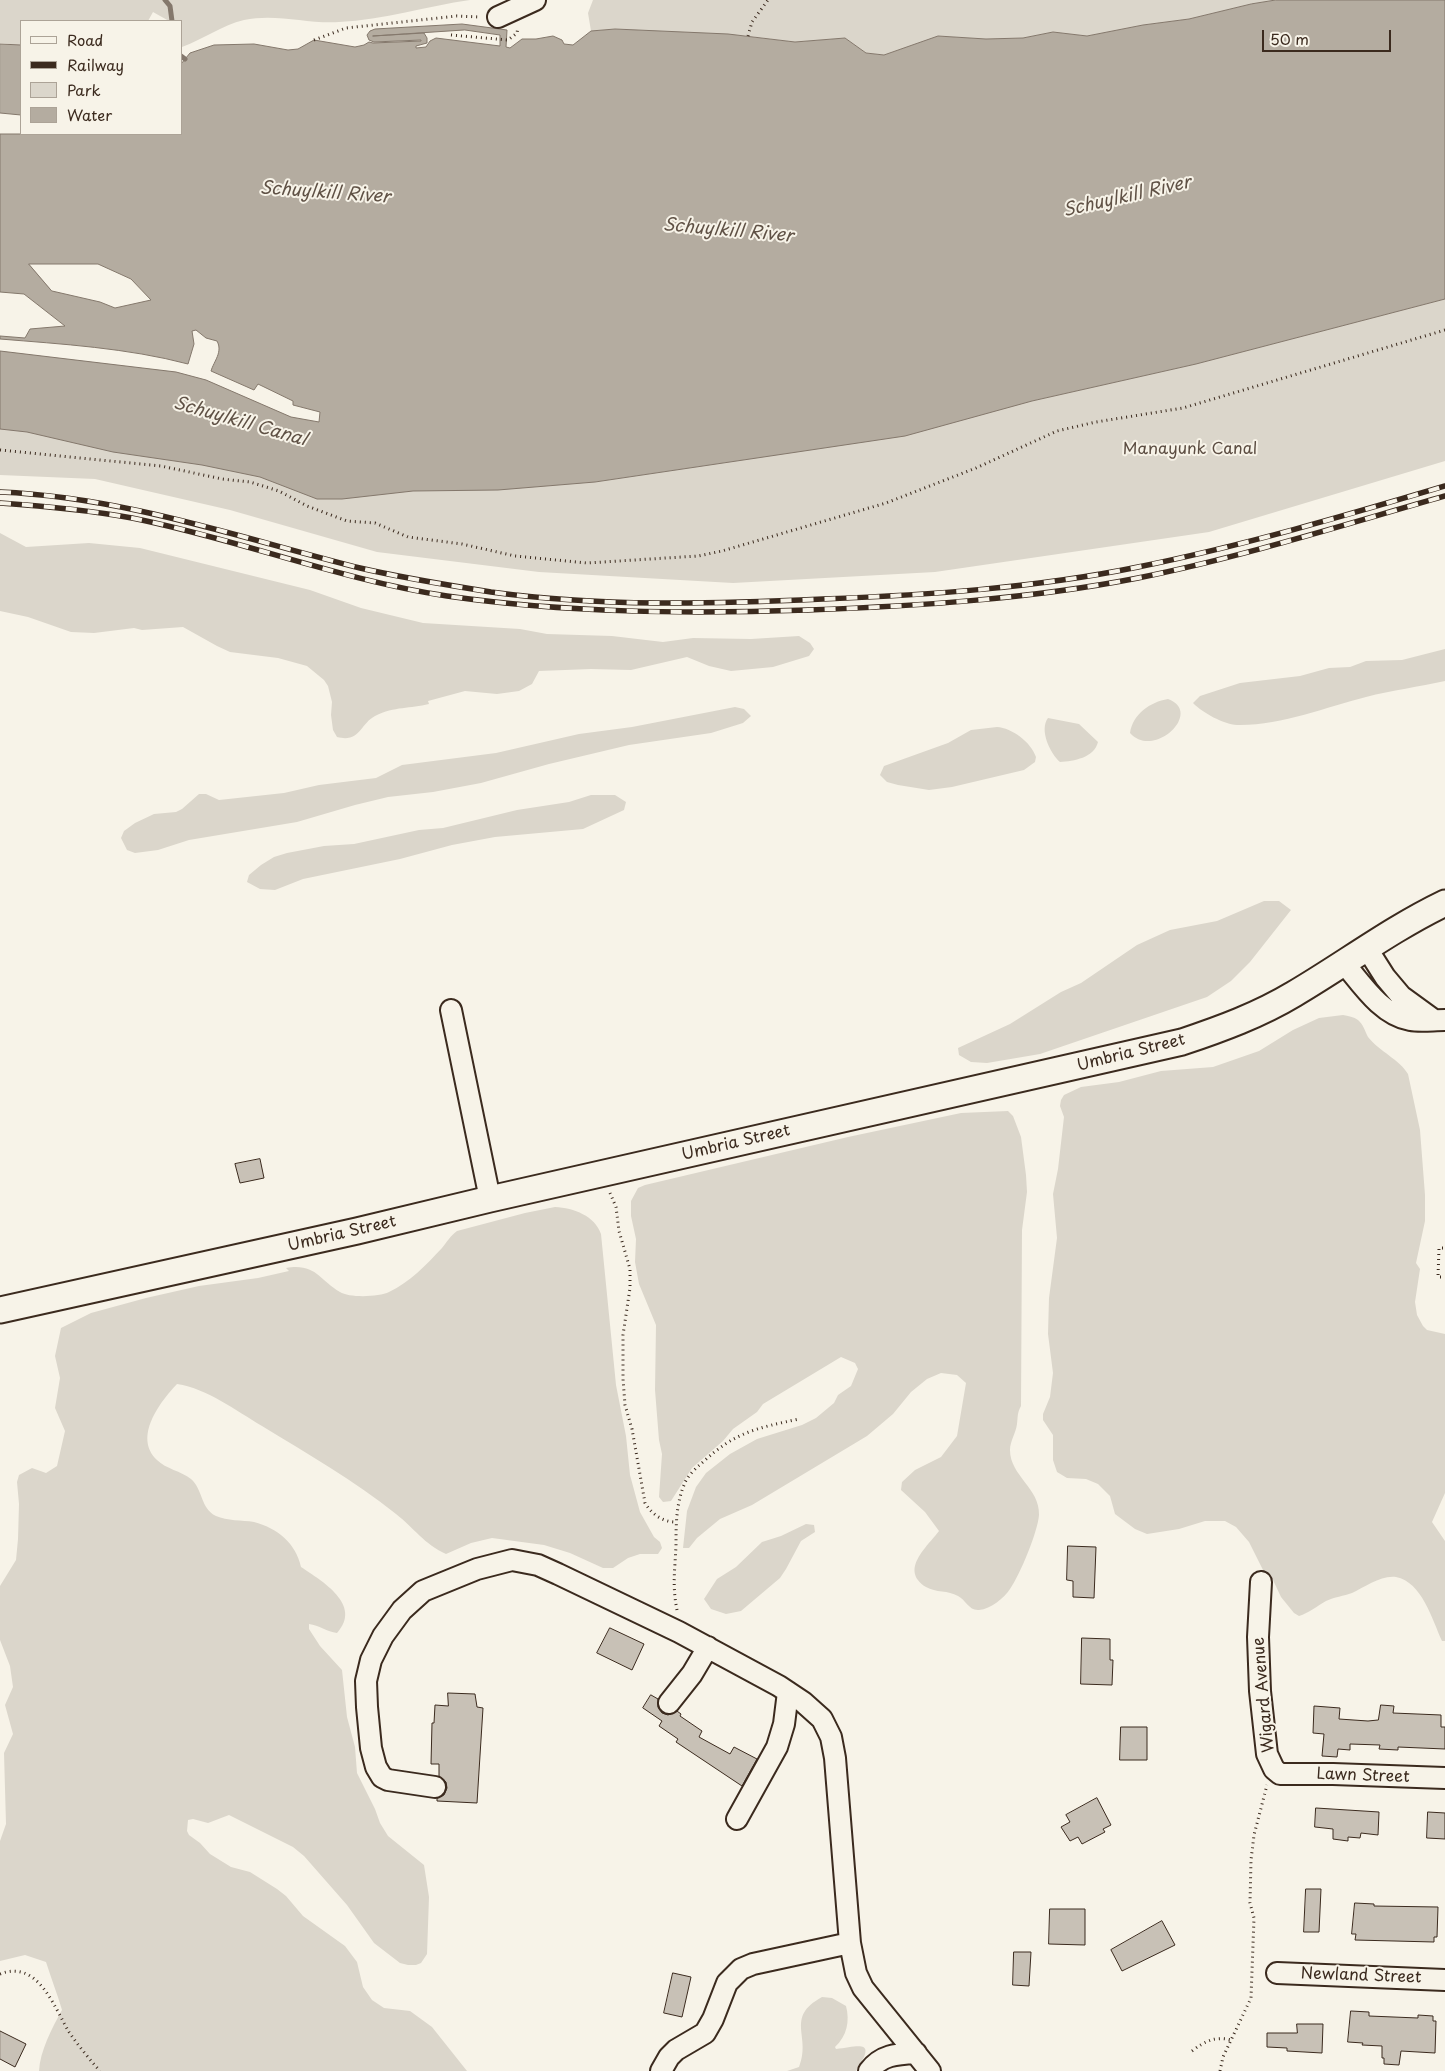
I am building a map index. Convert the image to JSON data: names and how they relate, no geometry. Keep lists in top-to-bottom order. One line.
{"streets":{"main road":["Umbria Street"],"street":["Wigard Avenue","Lawn Street","Newland Street"]},"crossings":[["Wigard Avenue","Lawn Street"]],"water":["Schuylkill River","Schuylkill Canal"],"parks":["Manayunk Canal"],"legend":["Road","Railway","Park","Water"],"scale_bar":"50 m"}
